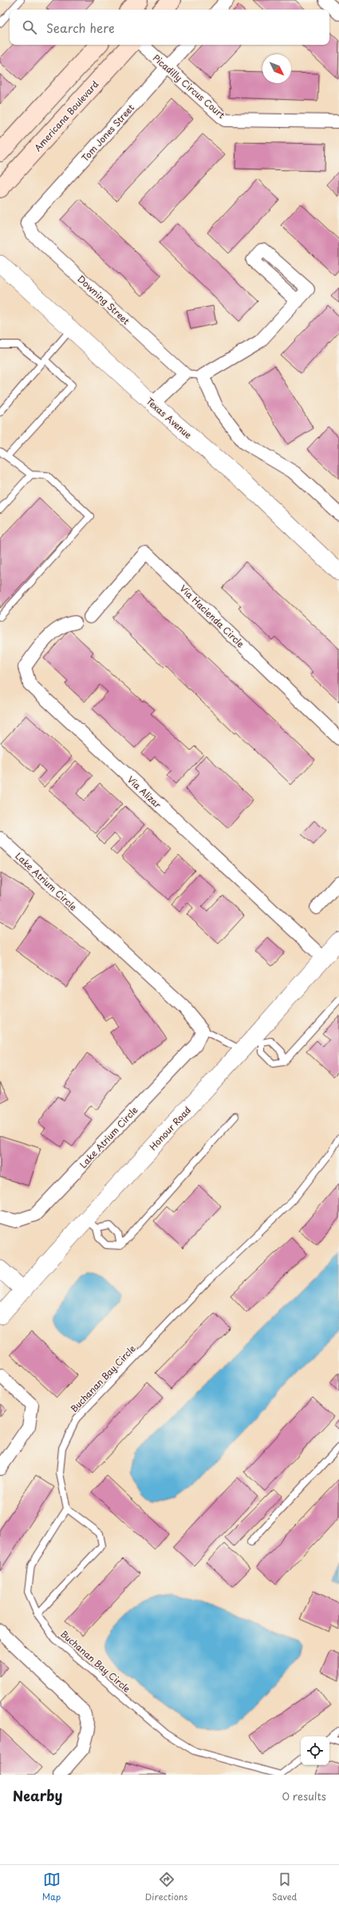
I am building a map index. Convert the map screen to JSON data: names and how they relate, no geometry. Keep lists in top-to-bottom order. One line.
{"streets":{"main road":["Americana Boulevard"],"street":["Picadilly Circus Court","Tom Jones Street","Downing Street","Texas Avenue","Via Hacienda Circle","Via Alizar","Lake Atrium Circle","Honour Road"],"lane":["Buchanan Bay Circle"]},"crossings":[["Picadilly Circus Court","Tom Jones Street"],["Tom Jones Street","Downing Street"],["Via Alizar","Honour Road"],["Lake Atrium Circle","Honour Road"]],"north":"bottom right","page":{"search":"Search here","heading":["Nearby","0 results"],"nav":["Map","Directions","Saved"]}}
